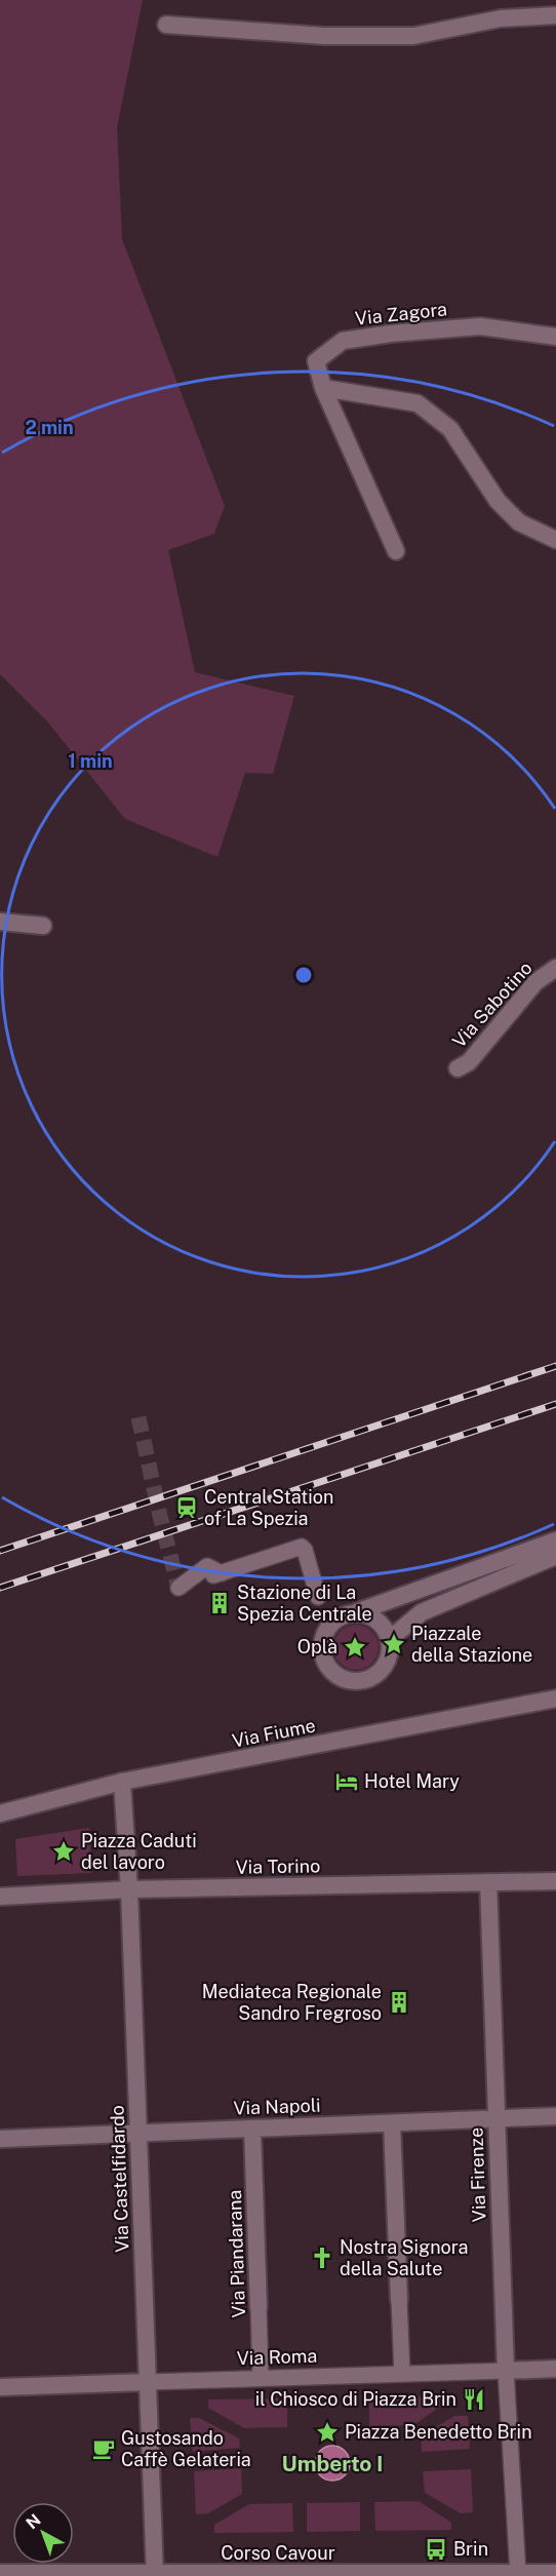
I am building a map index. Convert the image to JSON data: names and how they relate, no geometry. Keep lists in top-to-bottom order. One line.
{"streets":{"street":["Via Zagora","Via Sabotino","Via Fiume","Via Torino","Via Napoli","Via Firenze","Via Castelfidardo","Via Piandarana","Via Roma","Corso Cavour"]},"crossings":[["Via Fiume","Via Castelfidardo"],["Via Torino","Via Firenze"],["Via Torino","Via Castelfidardo"],["Via Napoli","Via Firenze"],["Via Napoli","Via Castelfidardo"],["Via Napoli","Via Piandarana"],["Via Firenze","Via Roma"],["Via Firenze","Corso Cavour"],["Via Castelfidardo","Via Roma"],["Via Castelfidardo","Corso Cavour"],["Via Piandarana","Via Roma"]],"districts":["Umberto I"],"places":{"station":["Central Station of La Spezia"],"building":["Stazione di La Spezia Centrale","Mediateca Regionale Sandro Fregroso"],"place":["Piazzale della Stazione","Oplà","Piazza Caduti del lavoro","Piazza Benedetto Brin"],"hotel":["Hotel Mary"],"church":["Nostra Signora della Salute"],"restaurant":["il Chiosco di Piazza Brin"],"cafe":["Gustosando Caffè Gelateria"],"bus stop":["Brin"]},"north":"top left","rings":["2 min","1 min"]}
